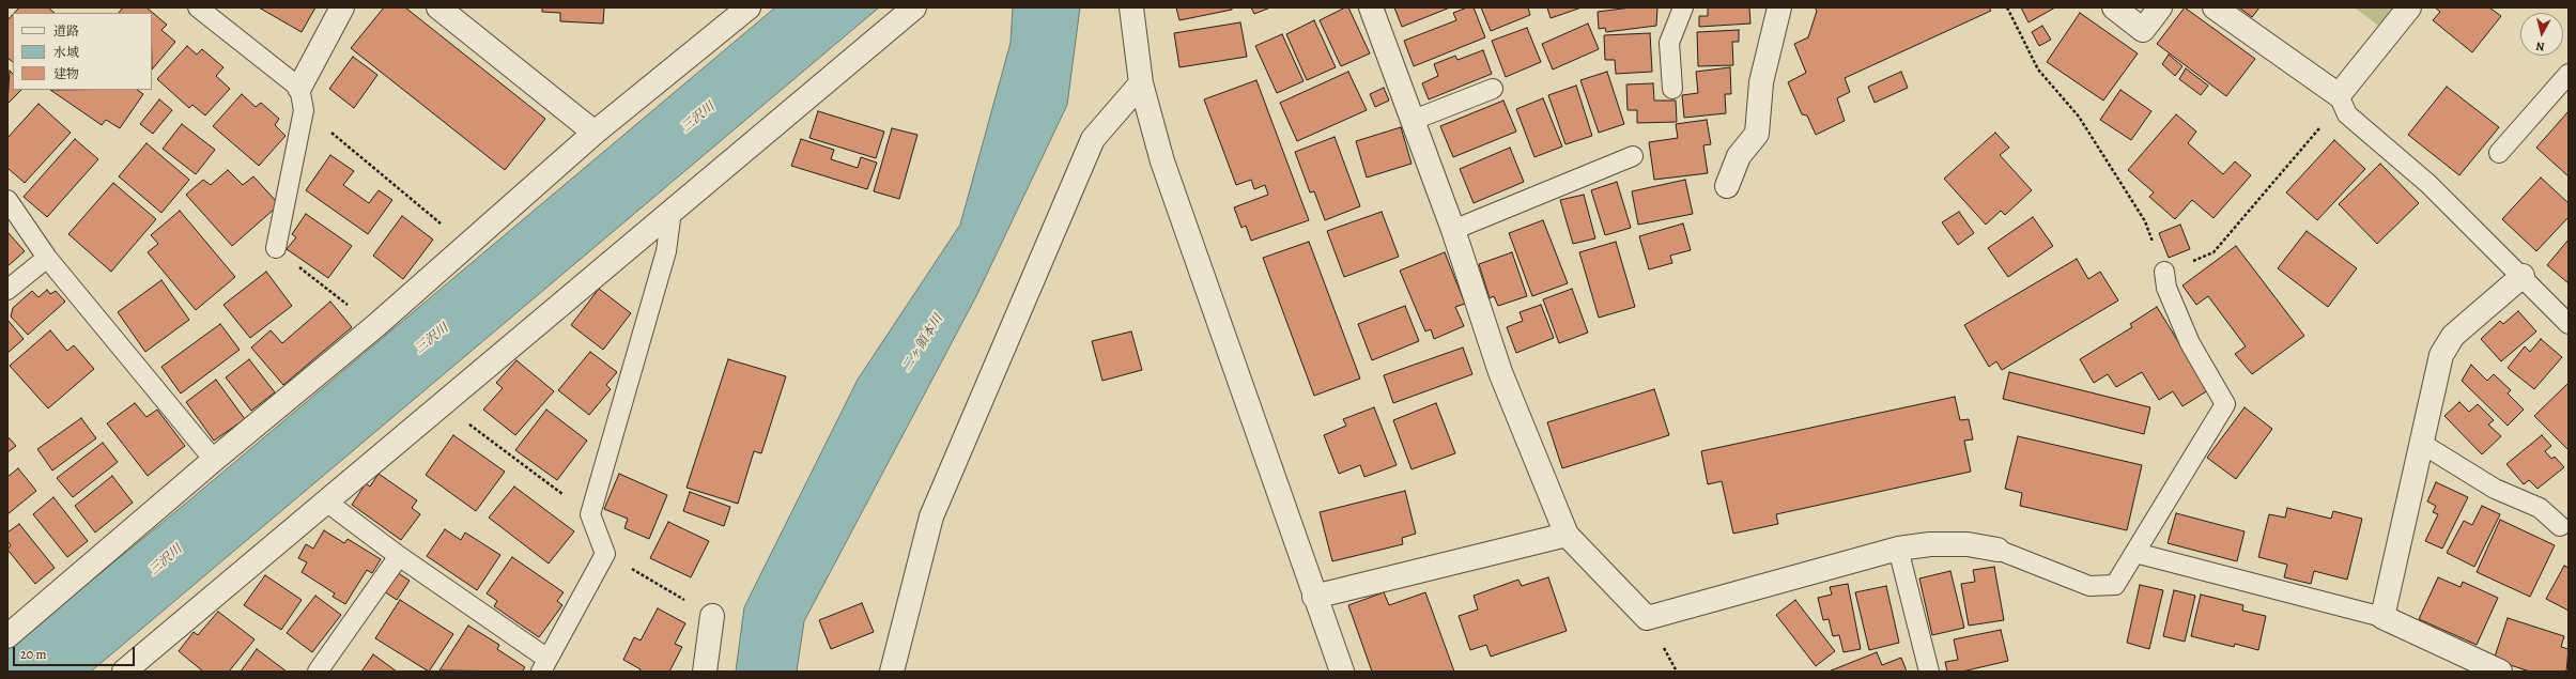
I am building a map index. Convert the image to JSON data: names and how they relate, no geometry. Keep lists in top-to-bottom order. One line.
{"water":["三沢川","二ヶ領本川"],"legend":["道路","水域","建物"],"scale_bar":"20 m","north":"bottom"}
